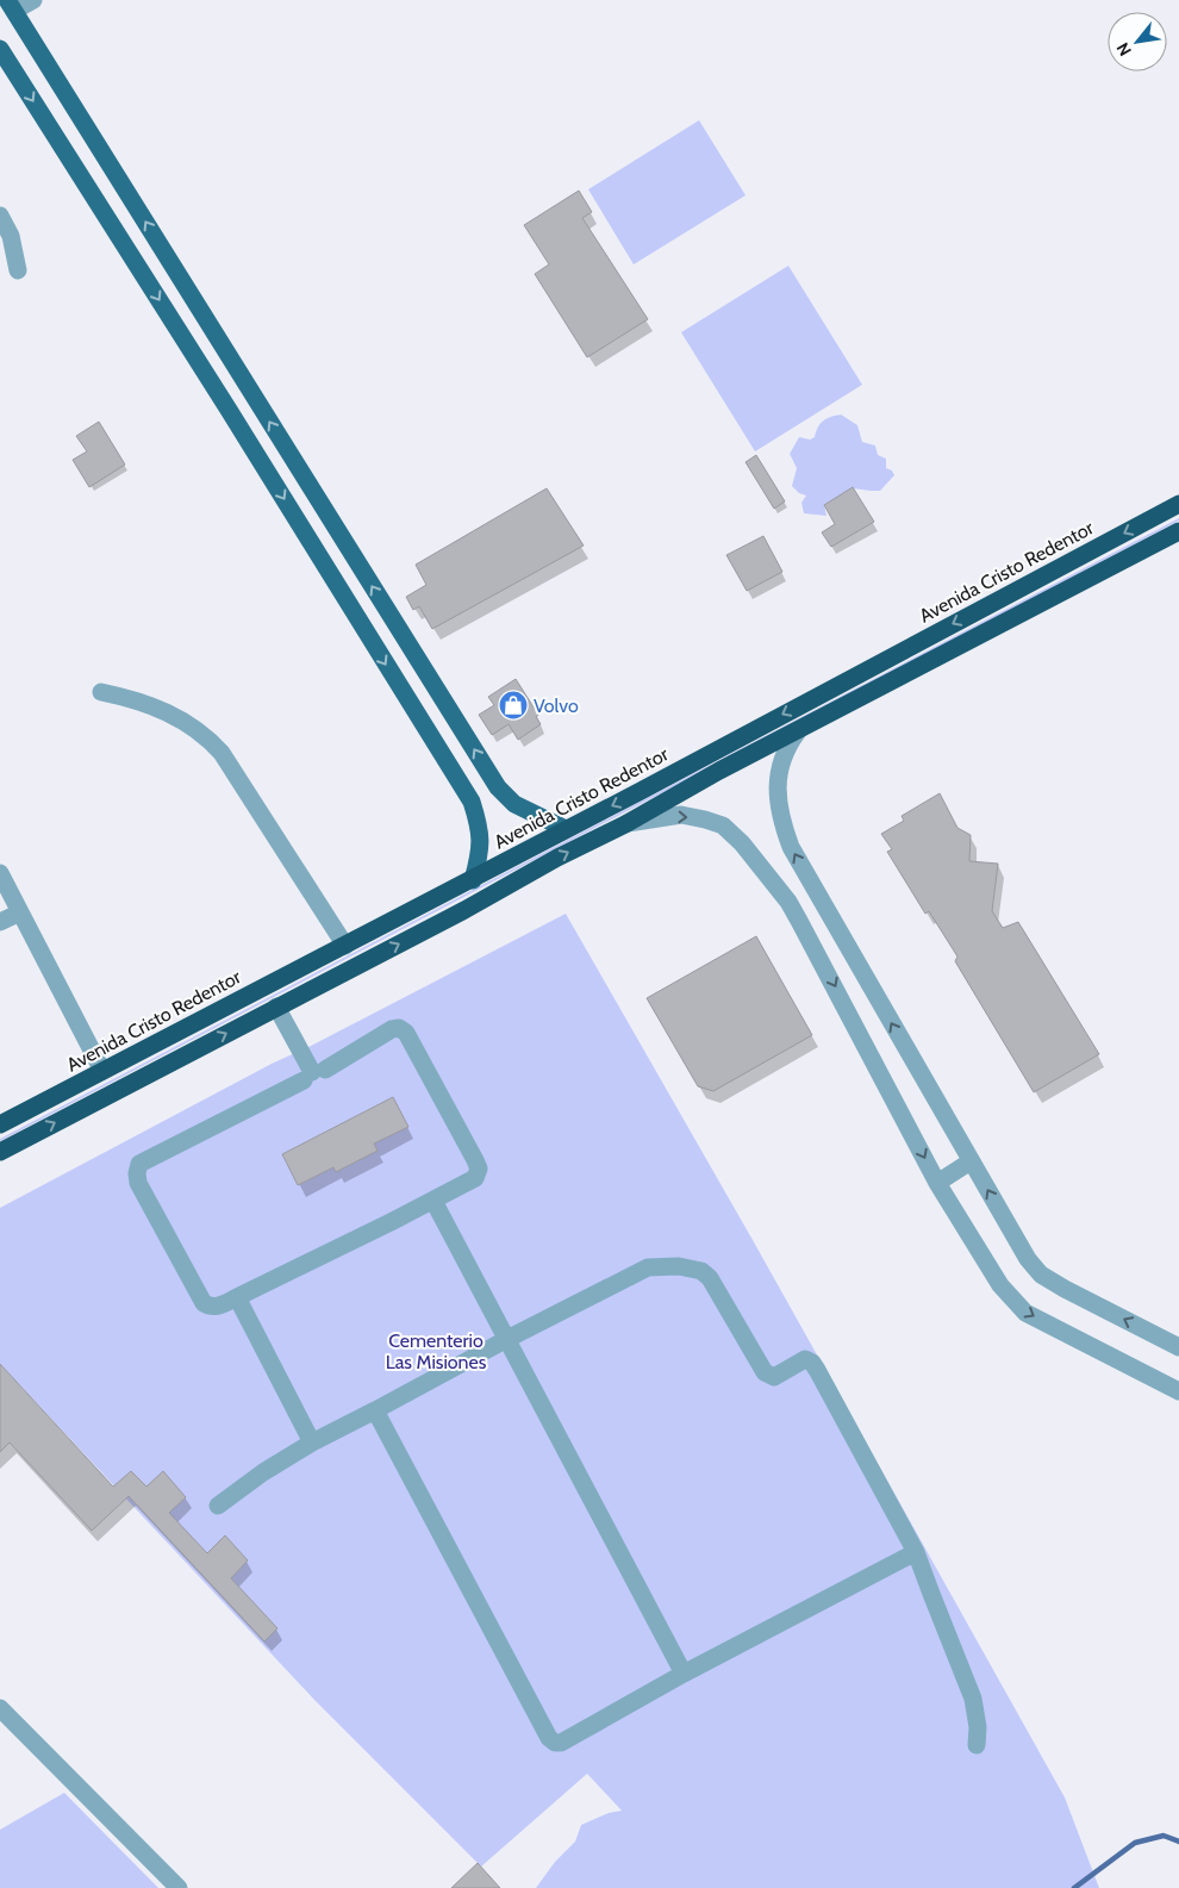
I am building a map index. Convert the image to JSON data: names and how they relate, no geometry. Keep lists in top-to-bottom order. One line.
{"streets":{"highway":["Avenida Cristo Redentor"]},"parks":["Cementerio Las Misiones"],"places":{"shop":["Volvo"]},"north":"bottom left"}
